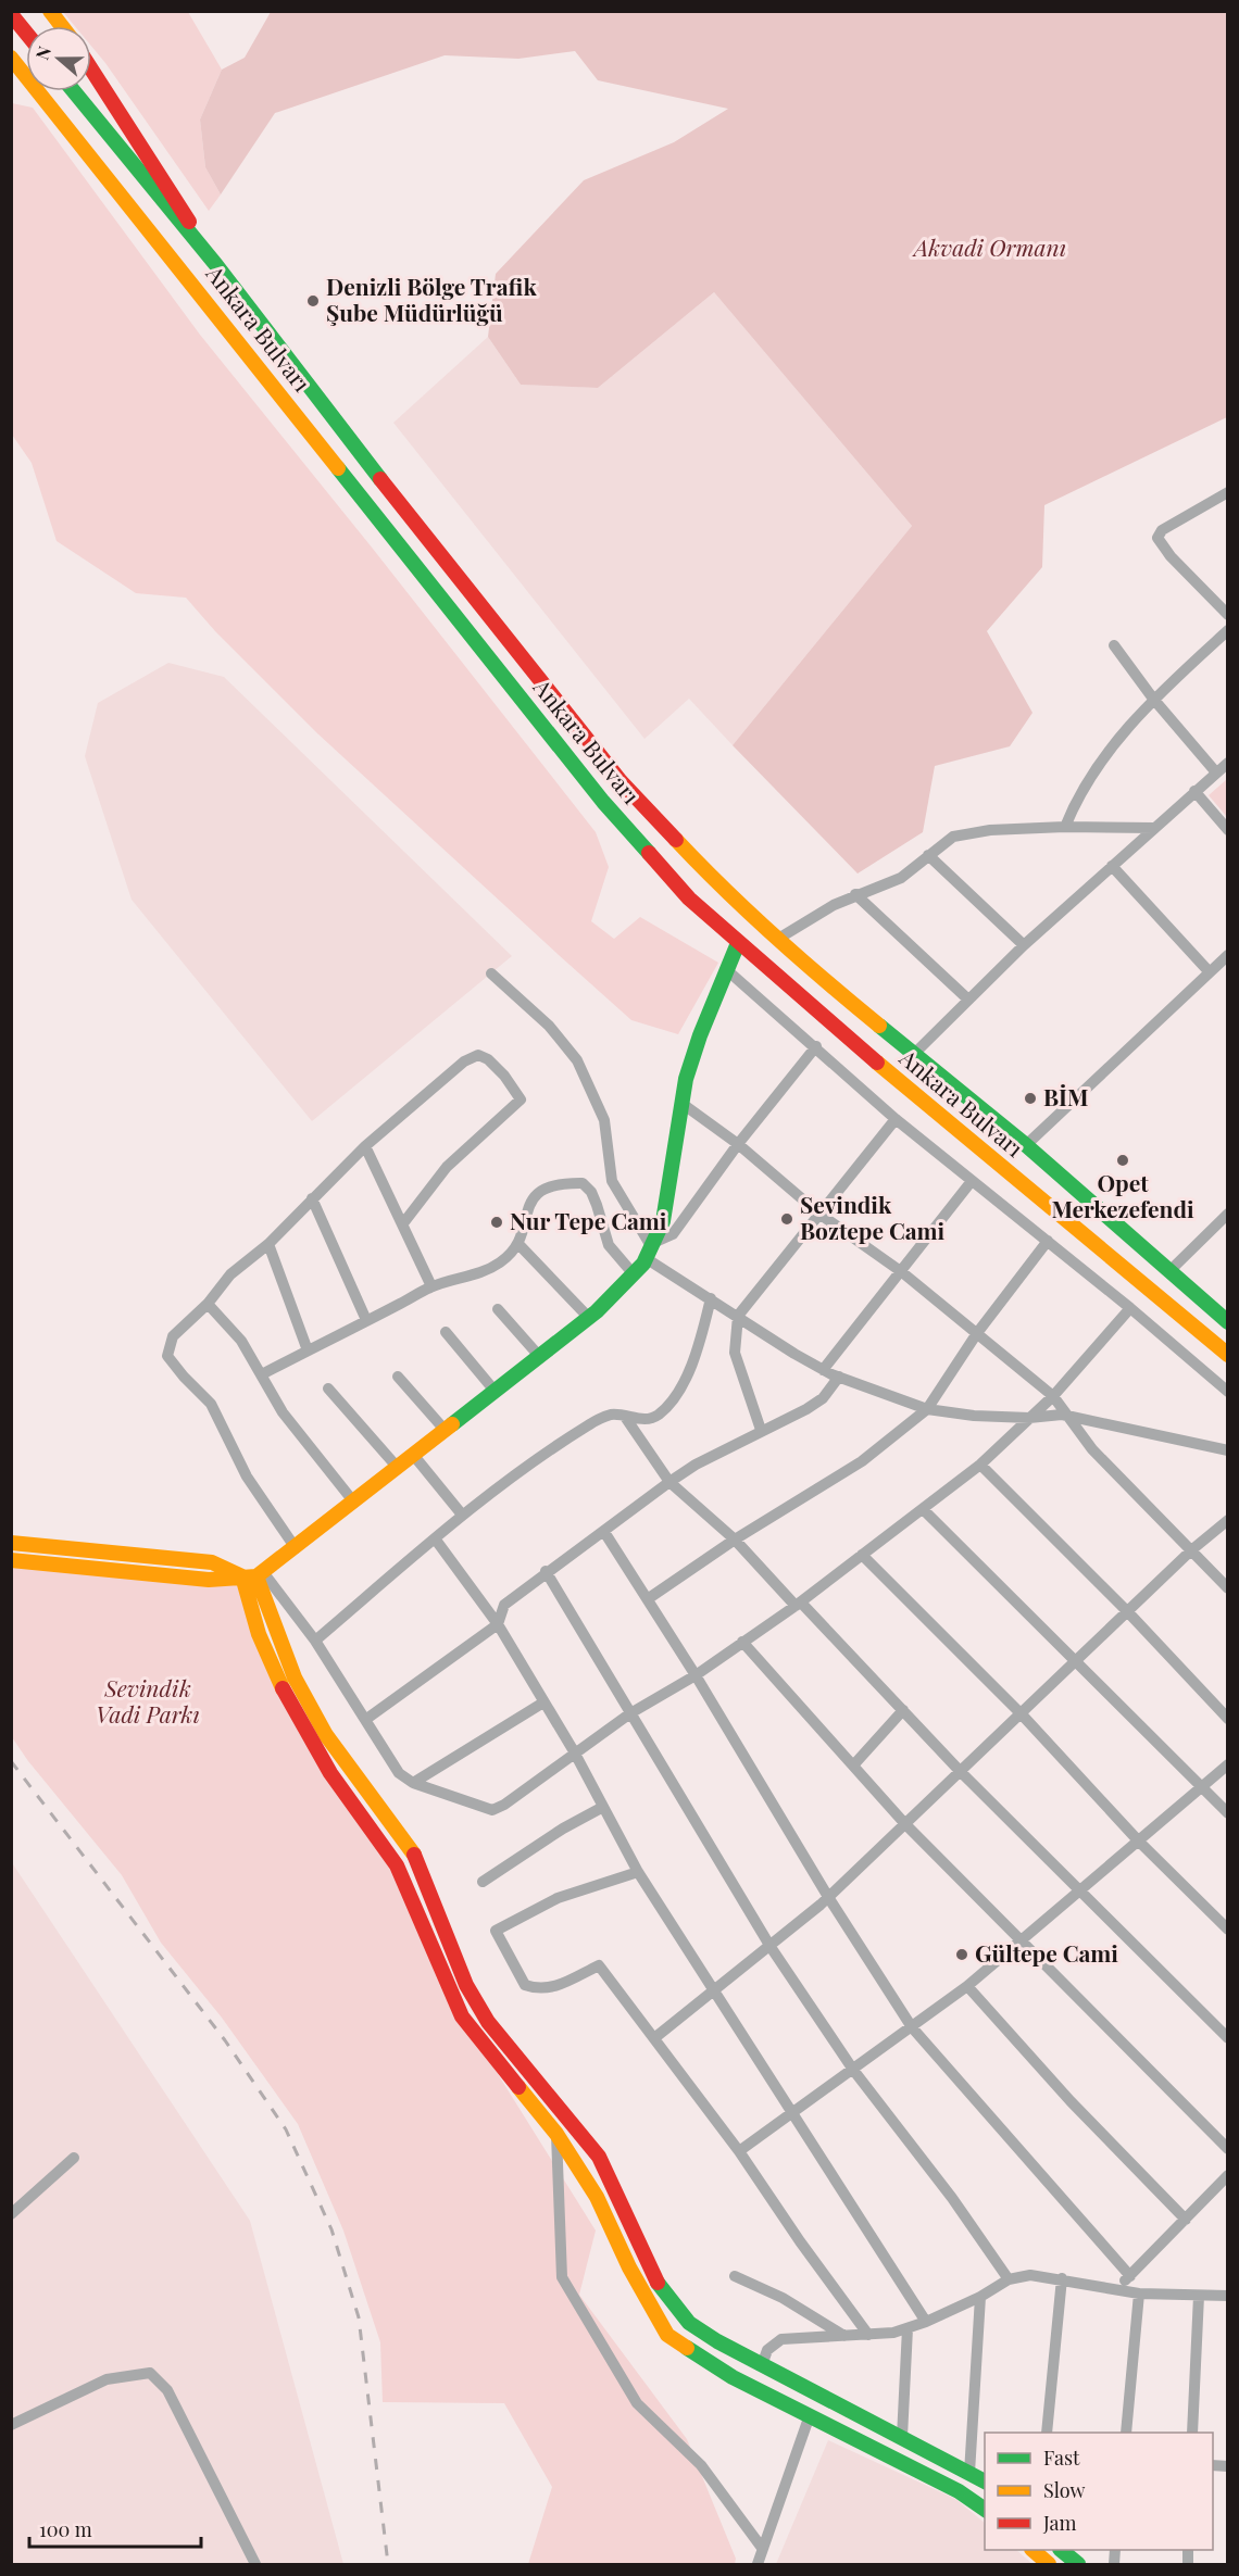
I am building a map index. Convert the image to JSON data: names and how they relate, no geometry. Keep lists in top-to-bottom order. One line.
{"streets":{"main road":["Ankara Bulvarı"]},"parks":["Akvadi Ormanı","Sevindik Vadi Parkı"],"places":["Denizli Bölge Trafik Şube Müdürlüğü","BİM","Opet Merkezefendi","Sevindik Boztepe Cami","Nur Tepe Cami","Gültepe Cami"],"legend":["Fast","Slow","Jam"],"scale_bar":"100 m","north":"left"}
